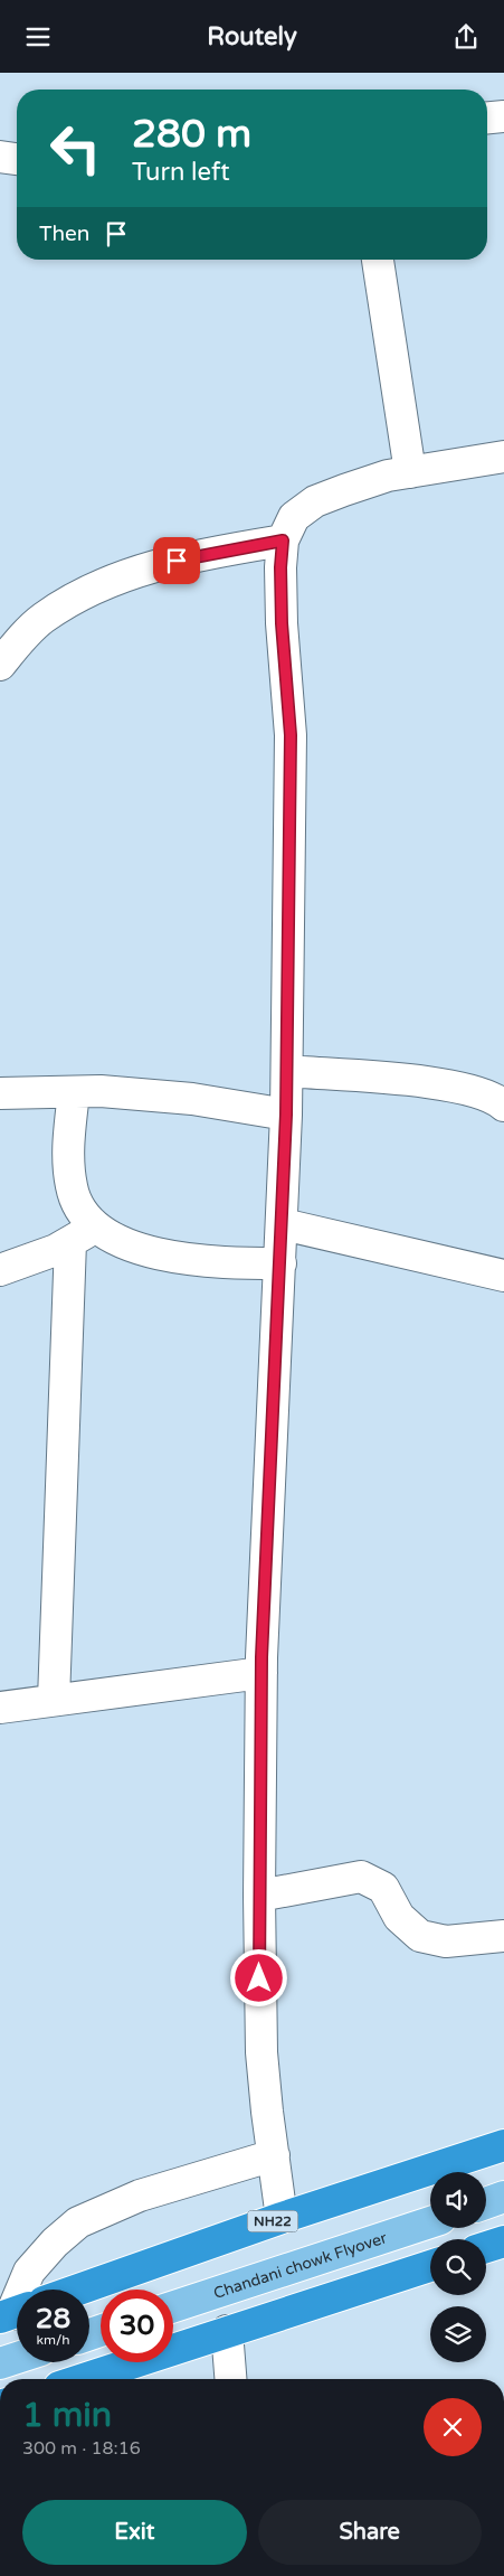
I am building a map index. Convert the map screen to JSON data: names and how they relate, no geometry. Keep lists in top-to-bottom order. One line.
{"streets":{"highway":["NH22"],"main road":["Chandani chowk Flyover"]},"page":{"header":"Routely","turn":["280 m","Turn left"],"then":"Then","speed":"28 km/h","limit":"30","heading":["1 min","300 m · 18:16"],"buttons":["Exit","Share"]}}
